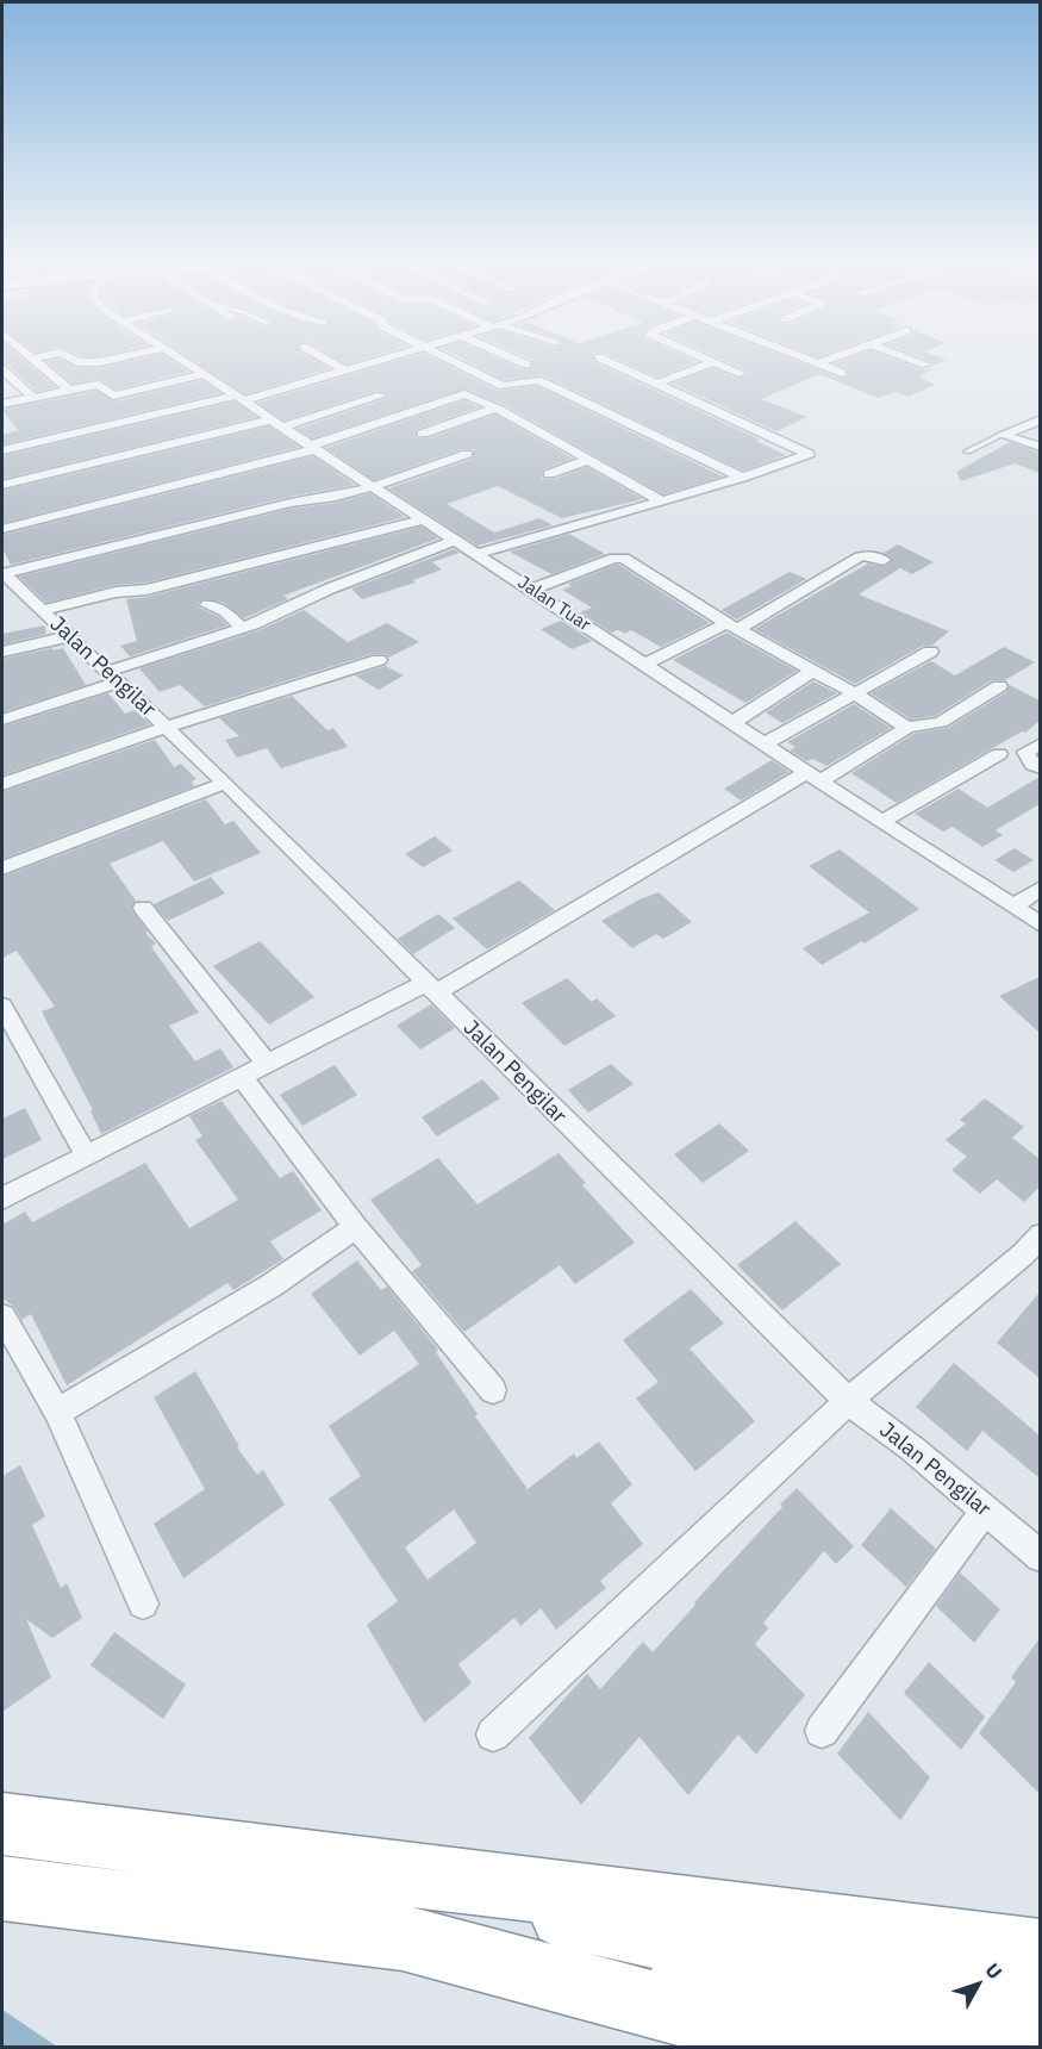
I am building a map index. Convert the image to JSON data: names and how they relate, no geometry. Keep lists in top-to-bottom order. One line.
{"streets":{"street":["Jalan Tuar","Jalan Pengilar"]},"north":"top right"}
